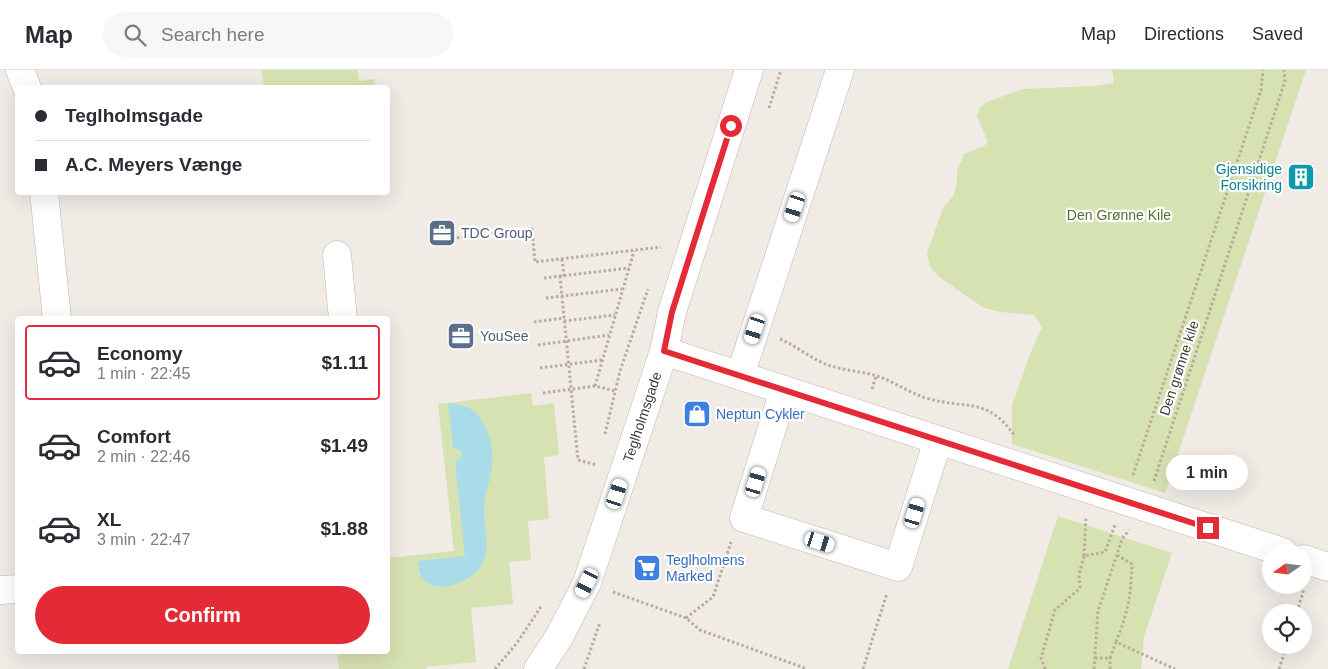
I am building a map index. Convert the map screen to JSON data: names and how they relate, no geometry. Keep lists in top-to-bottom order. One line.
{"streets":{"street":["Teglholmsgade"],"path":["Den grønne kile"]},"parks":["Den Grønne Kile"],"places":{"building":["Gjensidige Forsikring"],"office":["TDC Group","YouSee"],"shop":["Neptun Cykler"],"supermarket":["Teglholmens Marked"]},"north":"left","page":{"header":"Map","search":"Search here","nav":["Map","Directions","Saved"],"banner":["Teglholmsgade","A.C. Meyers Vænge"],"list":[{"name":"Economy","note":"1 min · 22:45","value":"$1.11"},{"name":"Comfort","note":"2 min · 22:46","value":"$1.49"},{"name":"XL","note":"3 min · 22:47","value":"$1.88"}],"bubble":"1 min","buttons":"Confirm"}}
